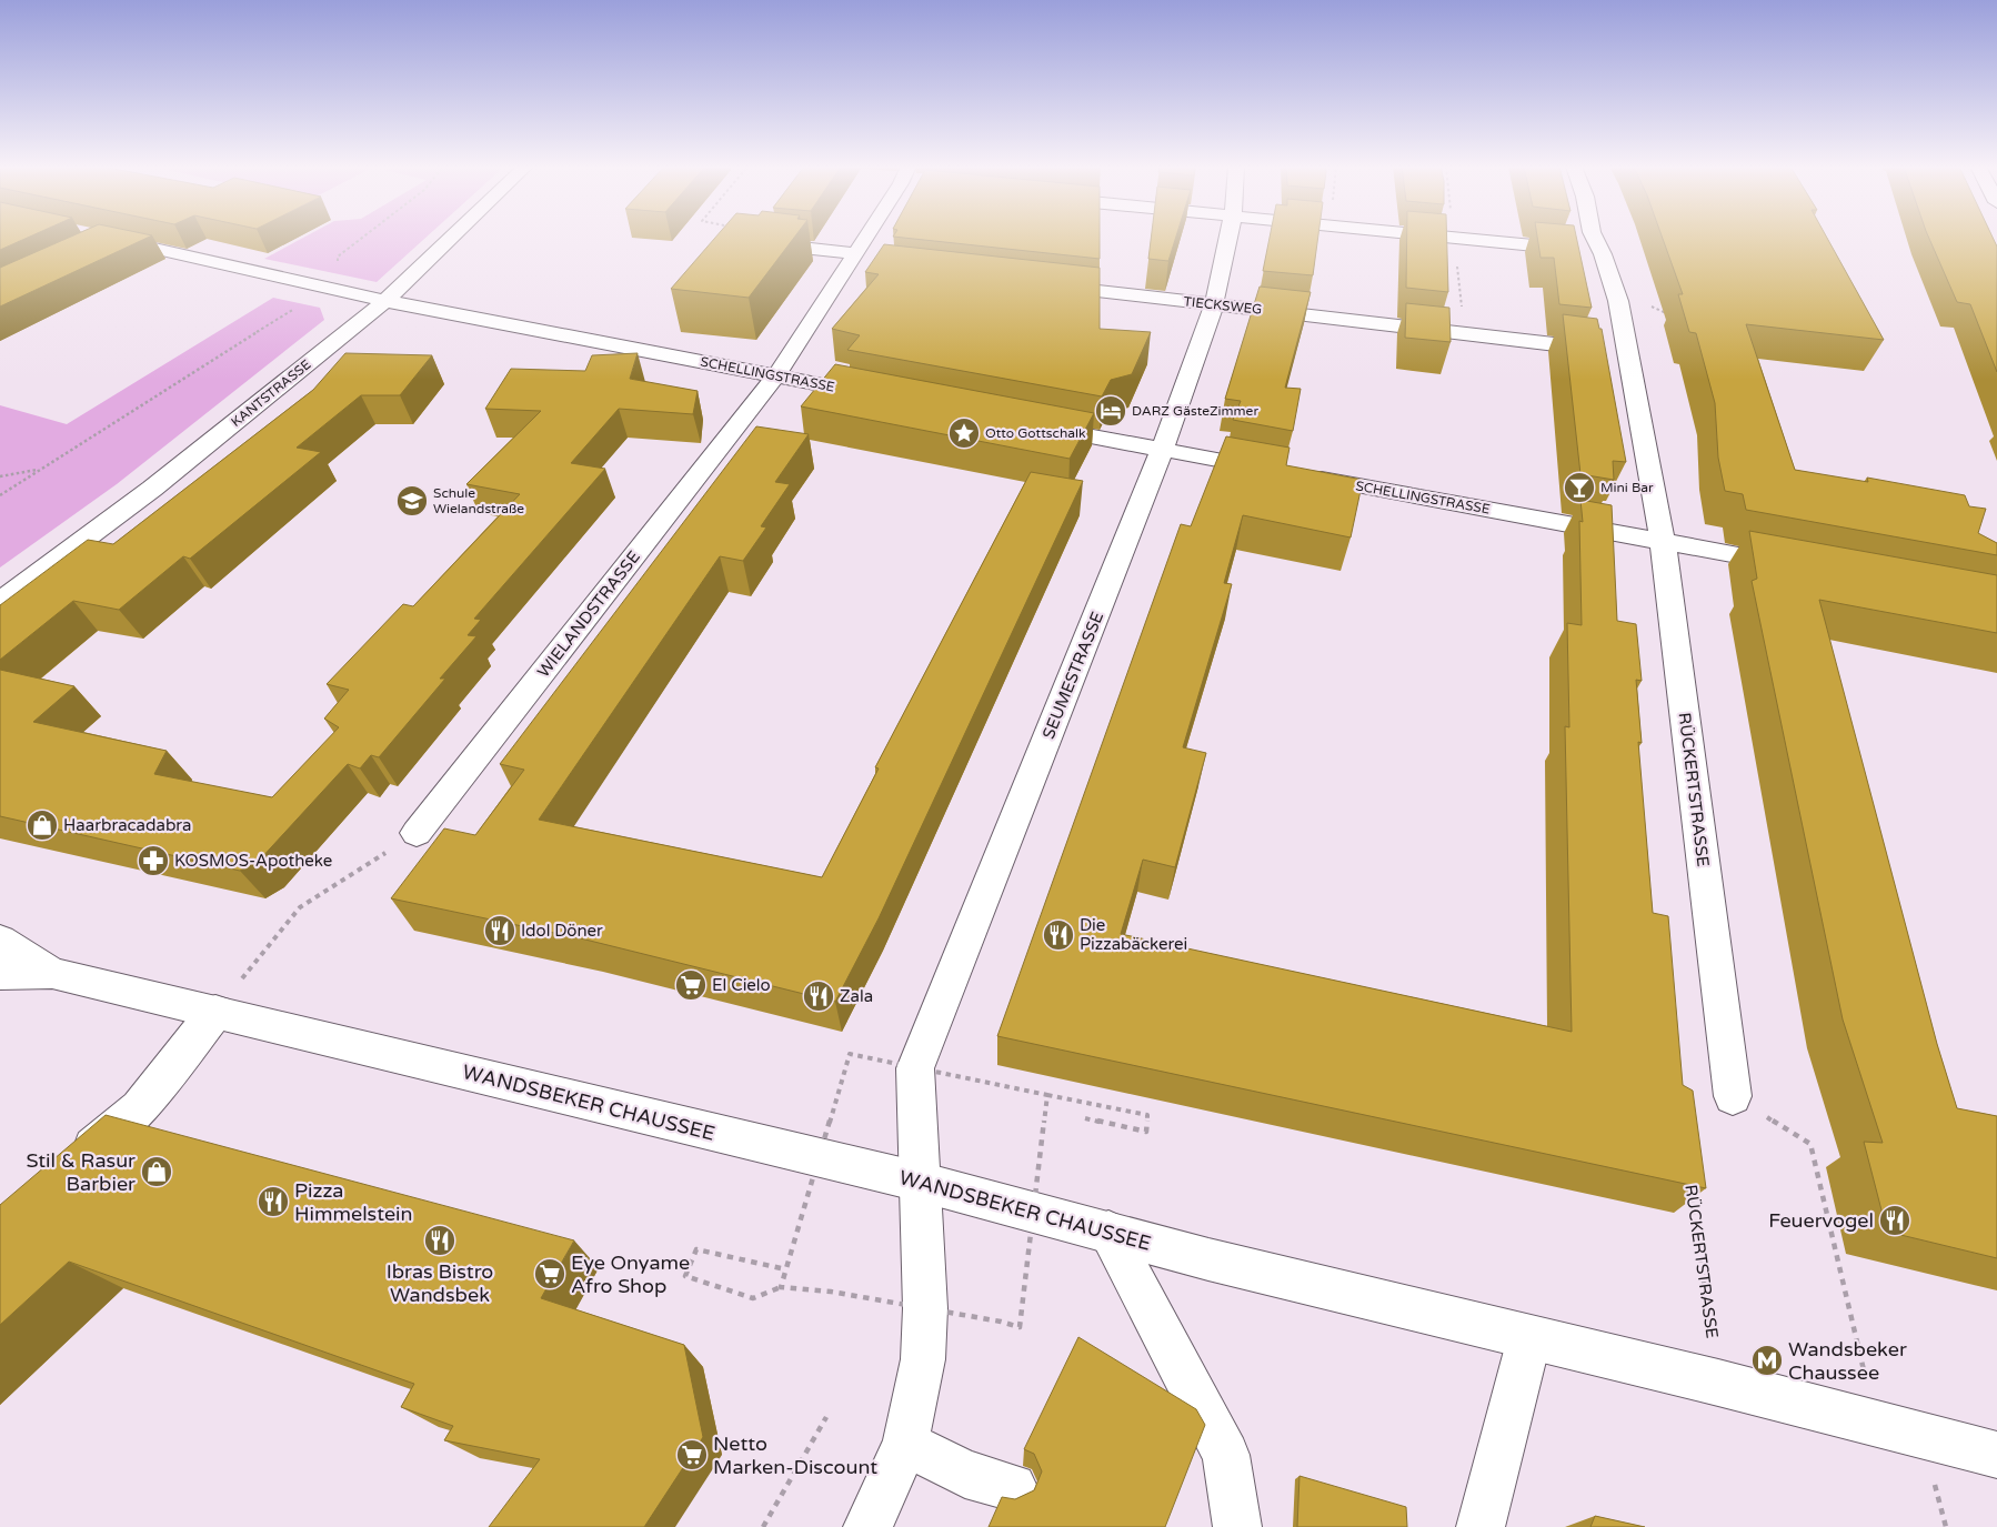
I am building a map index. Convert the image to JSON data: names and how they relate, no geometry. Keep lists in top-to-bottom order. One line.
{"streets":{"street":["TIECKSWEG","SCHELLINGSTRASSE","KANTSTRASSE","WIELANDSTRASSE","SEUMESTRASSE","RÜCKERTSTRASSE","WANDSBEKER CHAUSSEE"]},"crossings":[["TIECKSWEG","SEUMESTRASSE"],["TIECKSWEG","RÜCKERTSTRASSE"],["SCHELLINGSTRASSE","KANTSTRASSE"],["SCHELLINGSTRASSE","WIELANDSTRASSE"],["SCHELLINGSTRASSE","SEUMESTRASSE"],["SCHELLINGSTRASSE","RÜCKERTSTRASSE"],["SEUMESTRASSE","WANDSBEKER CHAUSSEE"],["RÜCKERTSTRASSE","WANDSBEKER CHAUSSEE"]],"places":{"hotel":["DARZ GästeZimmer"],"place":["Otto Gottschalk"],"bar":["Mini Bar"],"school or university":["Schule Wielandstraße"],"shop":["Haarbracadabra","Stil & Rasur Barbier"],"pharmacy":["KOSMOS-Apotheke"],"restaurant":["Idol Döner","Die Pizzabäckerei","Zala","Pizza Himmelstein","Feuervogel","Ibras Bistro Wandsbek"],"supermarket":["El Cielo","Eye Onyame Afro Shop","Netto Marken-Discount"],"metro station":["Wandsbeker Chaussee"]}}
